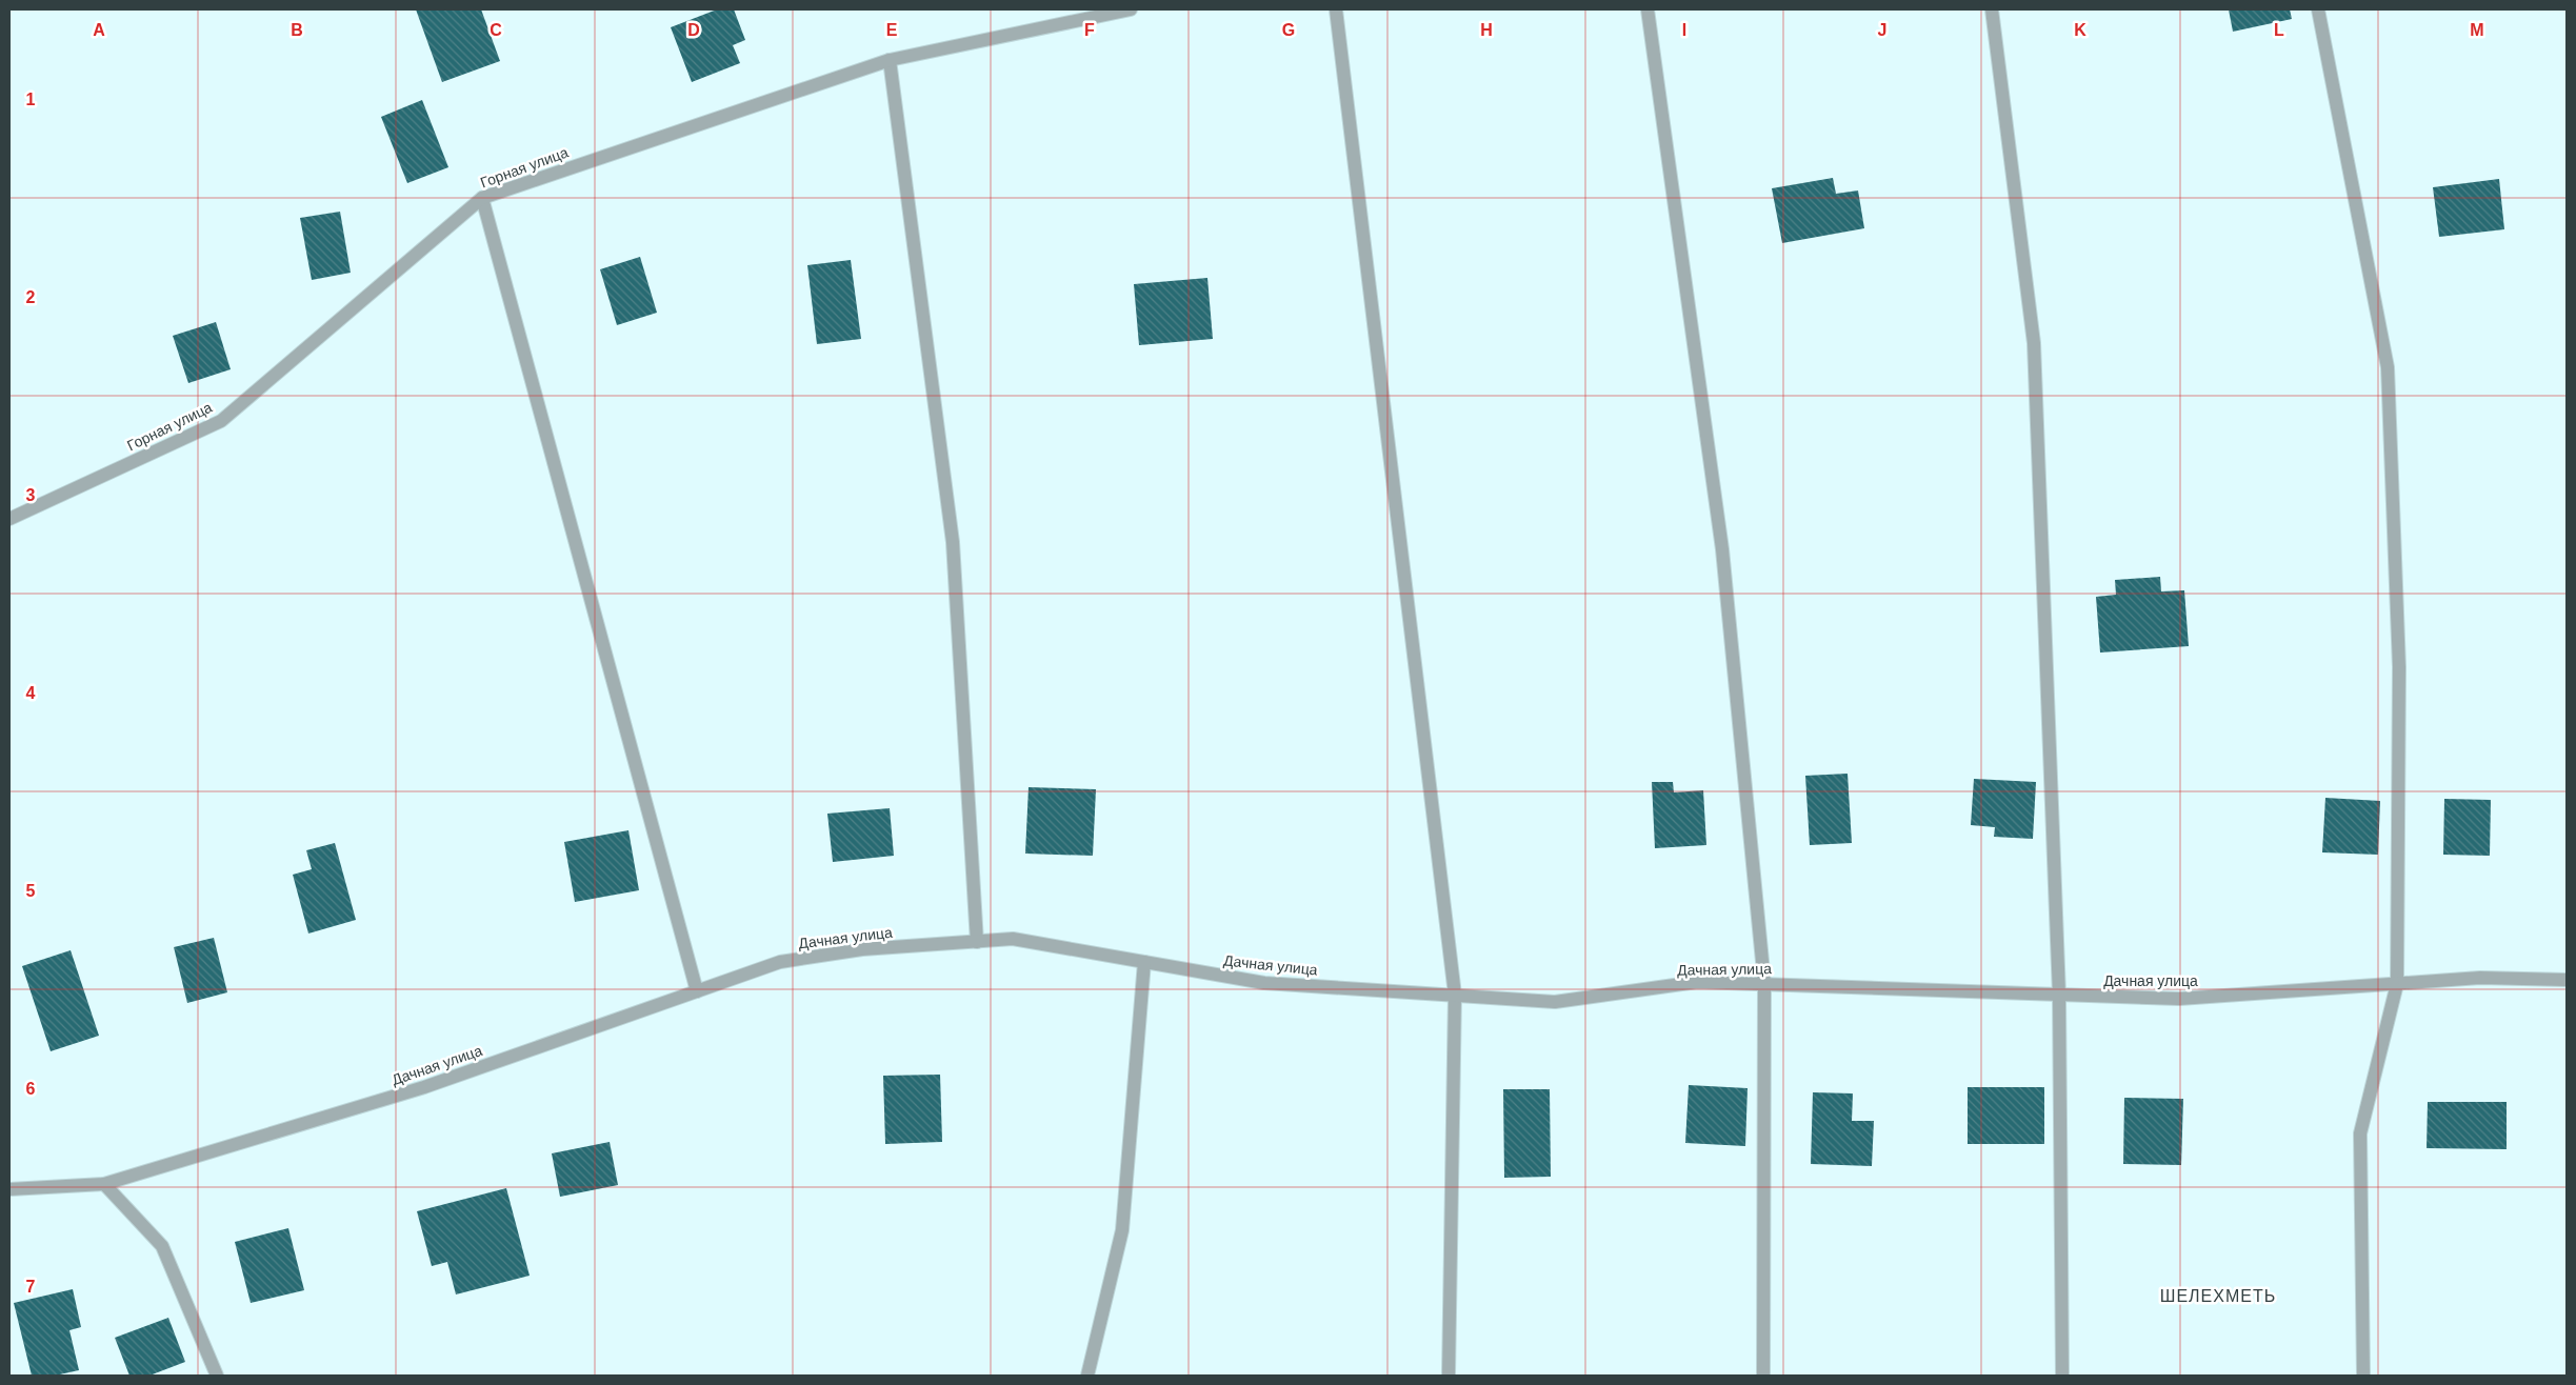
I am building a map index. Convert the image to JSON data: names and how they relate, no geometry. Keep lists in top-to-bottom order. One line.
{"streets":{"street":["Горная улица","Дачная улица"]},"districts":["ШЕЛЕХМЕТЬ"],"grid":{"columns":["A","B","C","D","E","F","G","H","I","J","K","L","M"],"rows":["1","2","3","4","5","6","7"]}}
